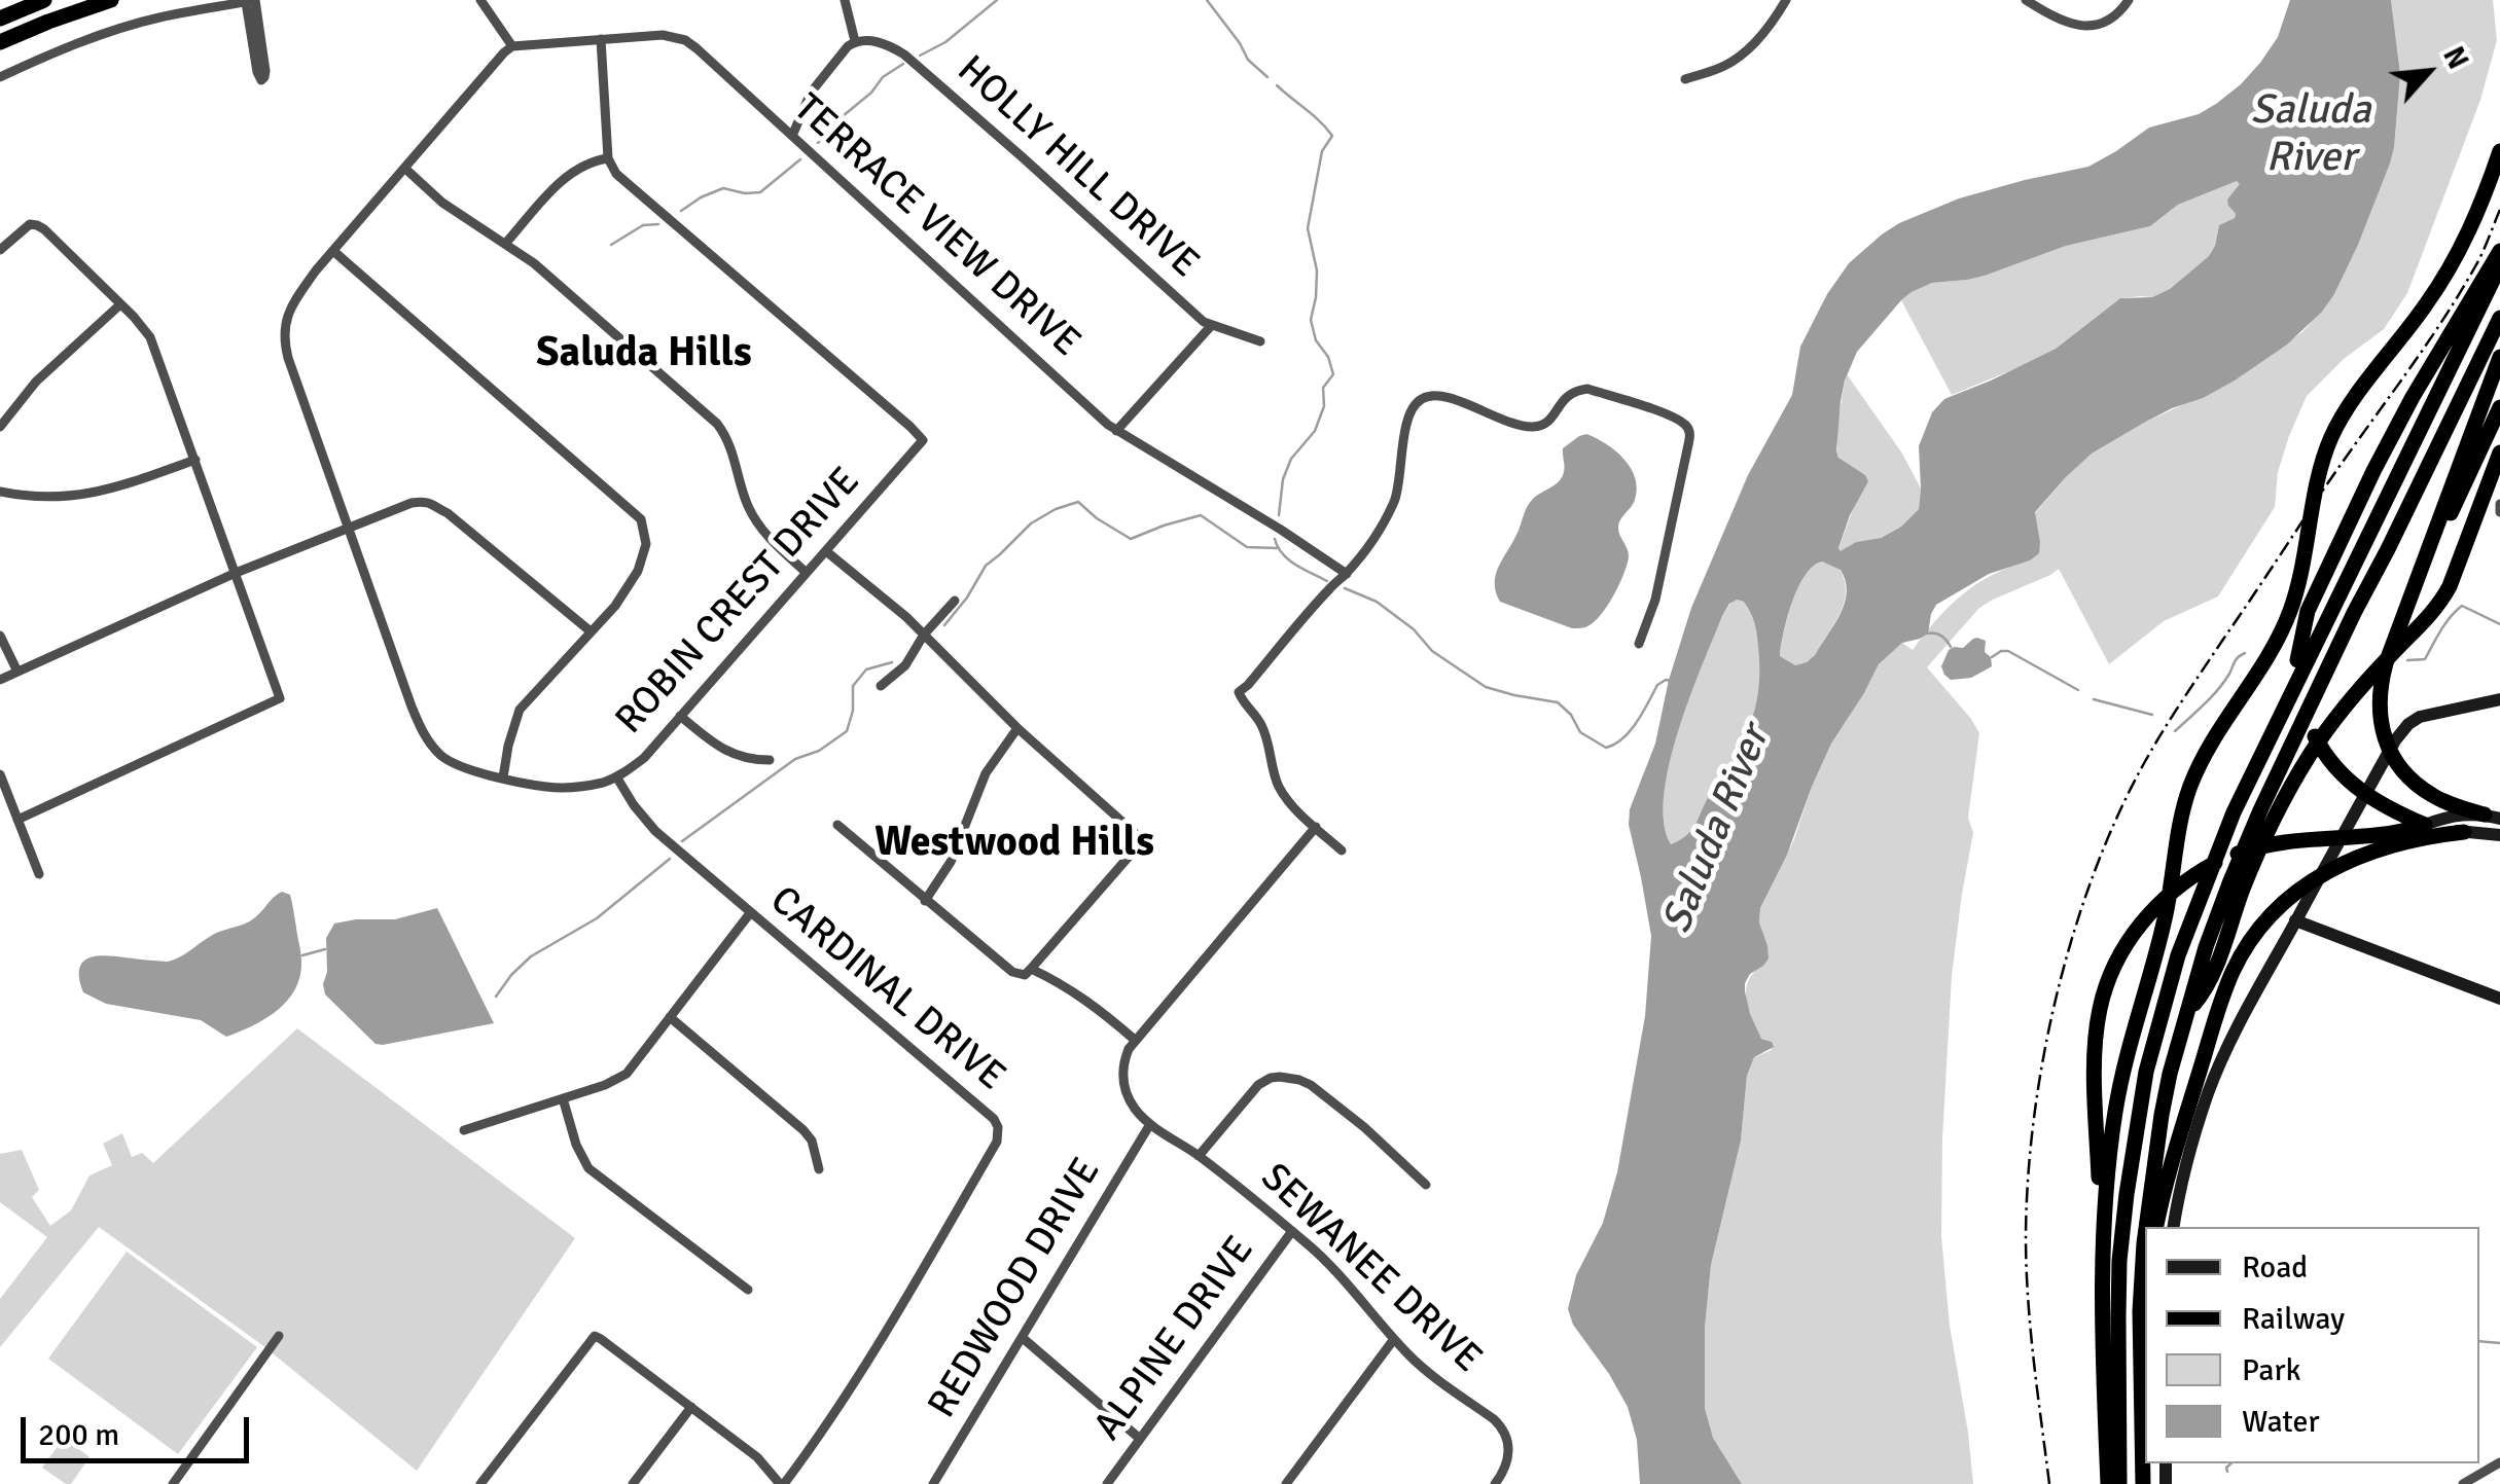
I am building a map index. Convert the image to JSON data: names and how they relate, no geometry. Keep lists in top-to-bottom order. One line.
{"streets":{"street":["HOLLY HILL DRIVE","TERRACE VIEW DRIVE","ROBIN CREST DRIVE","CARDINAL DRIVE","SEWANEE DRIVE","REDWOOD DRIVE","ALPINE DRIVE"]},"crossings":[["TERRACE VIEW DRIVE","ROBIN CREST DRIVE"],["ROBIN CREST DRIVE","CARDINAL DRIVE"],["SEWANEE DRIVE","REDWOOD DRIVE"],["SEWANEE DRIVE","ALPINE DRIVE"]],"districts":["Saluda Hills","Westwood Hills"],"water":["Saluda River"],"legend":["Road","Railway","Park","Water"],"scale_bar":"200 m","north":"top right"}
